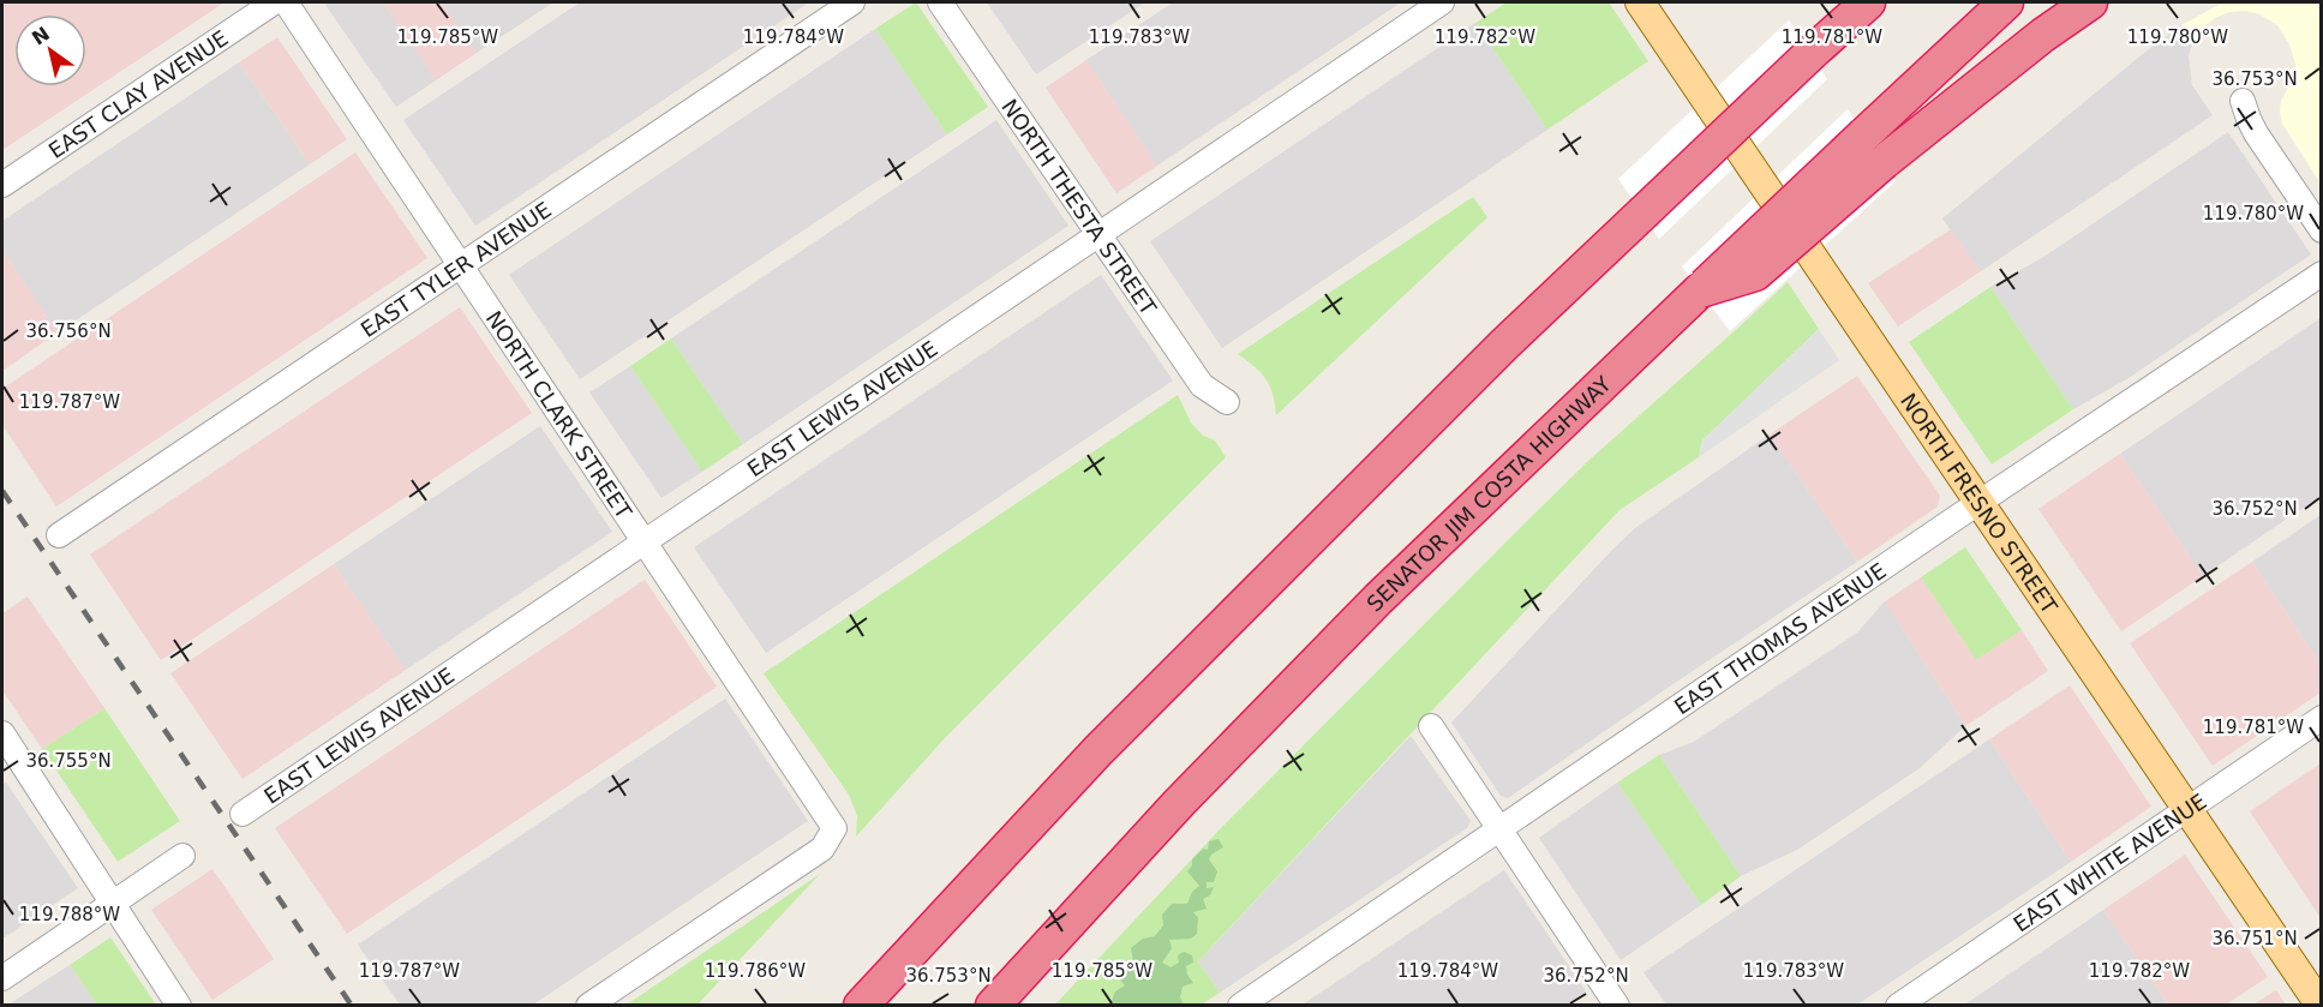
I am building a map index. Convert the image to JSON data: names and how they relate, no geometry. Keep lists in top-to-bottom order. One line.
{"streets":{"highway":["SENATOR JIM COSTA HIGHWAY"],"main road":["NORTH FRESNO STREET"],"street":["EAST CLAY AVENUE","NORTH THESTA STREET","EAST TYLER AVENUE","EAST LEWIS AVENUE","NORTH CLARK STREET","EAST THOMAS AVENUE","EAST WHITE AVENUE"]},"crossings":[["NORTH THESTA STREET","EAST LEWIS AVENUE"],["EAST TYLER AVENUE","NORTH CLARK STREET"],["EAST LEWIS AVENUE","NORTH CLARK STREET"],["NORTH FRESNO STREET","EAST THOMAS AVENUE"],["NORTH FRESNO STREET","EAST WHITE AVENUE"]],"north":"top left","coordinates":["119.785°W","119.784°W","119.783°W","119.782°W","119.781°W","119.780°W","36.753°N","36.756°N","119.787°W","36.752°N","36.755°N","119.788°W","36.751°N","119.786°W"]}
